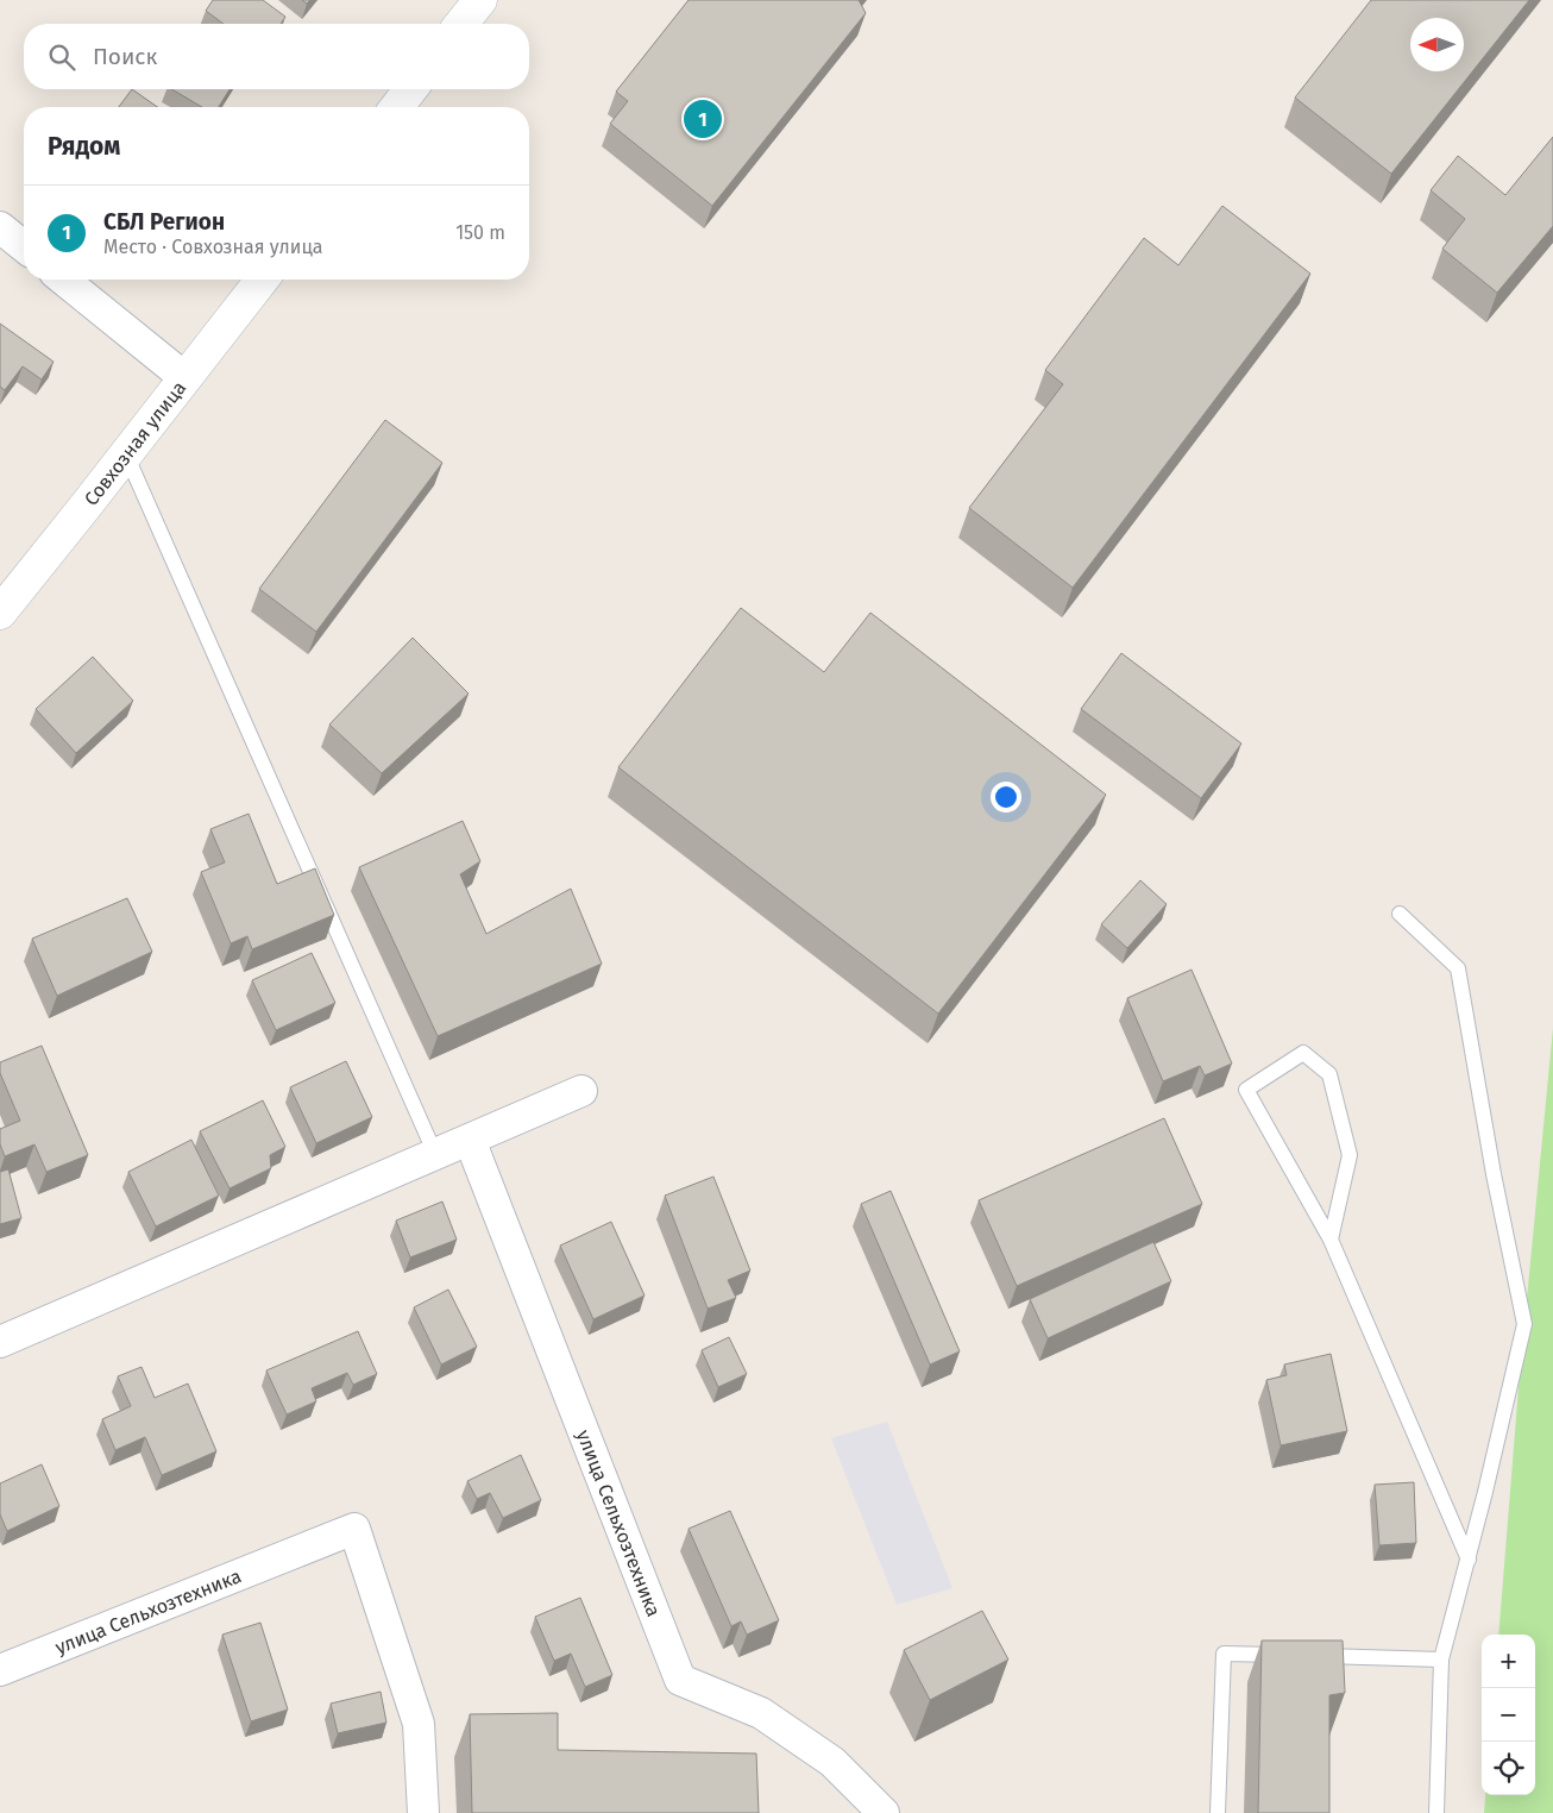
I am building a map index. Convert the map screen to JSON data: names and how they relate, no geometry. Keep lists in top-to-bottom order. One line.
{"streets":{"street":["Совхозная улица","улица Сельхозтехника"]},"north":"left","page":{"search":"Поиск","pins":"1","heading":"Рядом","list":[{"mark":"1","name":"СБЛ Регион","note":"Место · Совхозная улица","value":"150 m"}],"map_buttons":["+","−"]}}
